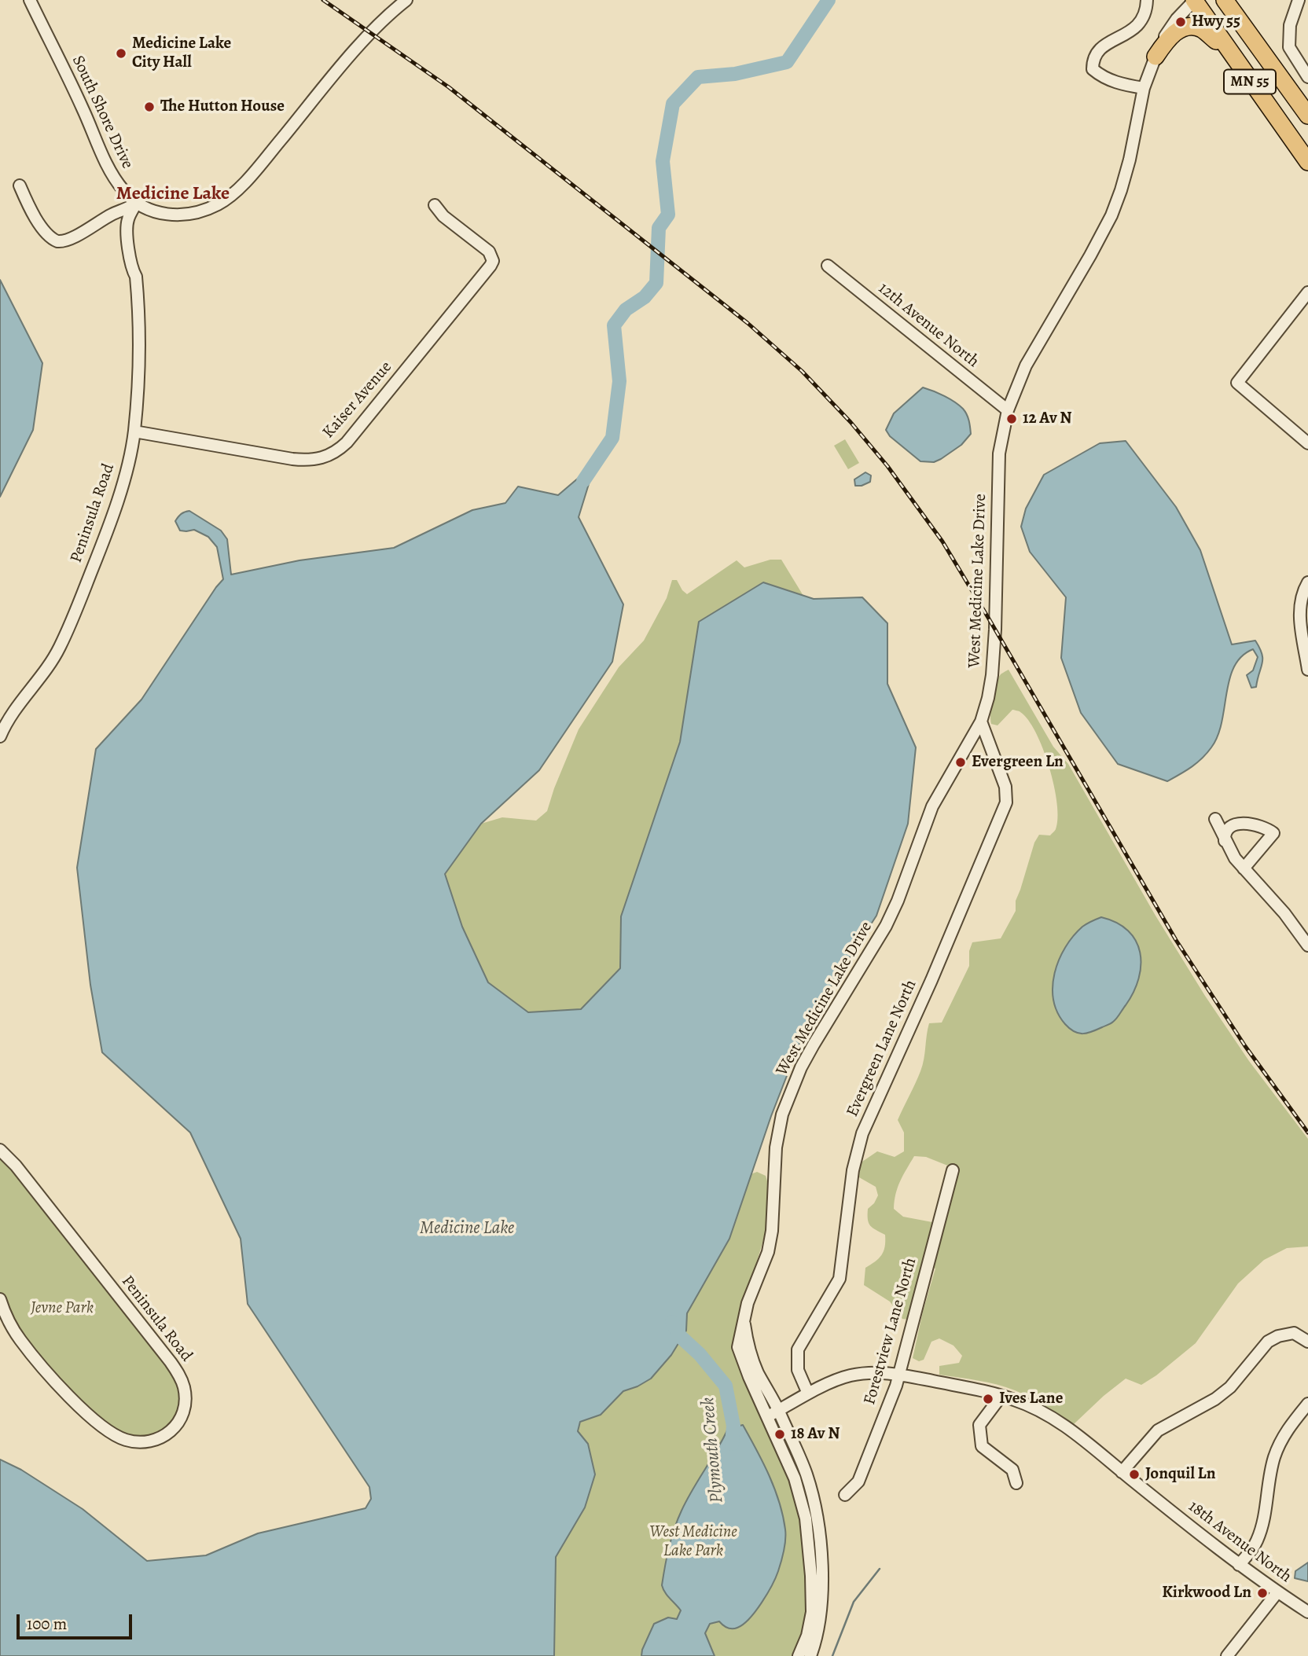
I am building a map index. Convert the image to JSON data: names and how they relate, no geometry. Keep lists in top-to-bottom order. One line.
{"streets":{"highway":["MN 55"],"street":["South Shore Drive","12th Avenue North","Kaiser Avenue","Peninsula Road","West Medicine Lake Drive","Evergreen Lane North","Forestview Lane North","18th Avenue North"]},"crossings":[["MN 55","West Medicine Lake Drive"],["South Shore Drive","Peninsula Road"],["12th Avenue North","West Medicine Lake Drive"],["Kaiser Avenue","Peninsula Road"],["West Medicine Lake Drive","Evergreen Lane North"],["West Medicine Lake Drive","18th Avenue North"],["Evergreen Lane North","18th Avenue North"],["Forestview Lane North","18th Avenue North"]],"districts":["Medicine Lake"],"water":["Medicine Lake","Plymouth Creek"],"parks":["Jevne Park","West Medicine Lake Park"],"places":["Hwy 55","Medicine Lake City Hall","The Hutton House","12 Av N","Evergreen Ln","Ives Lane","18 Av N","Jonquil Ln","Kirkwood Ln"],"scale_bar":"100 m"}
